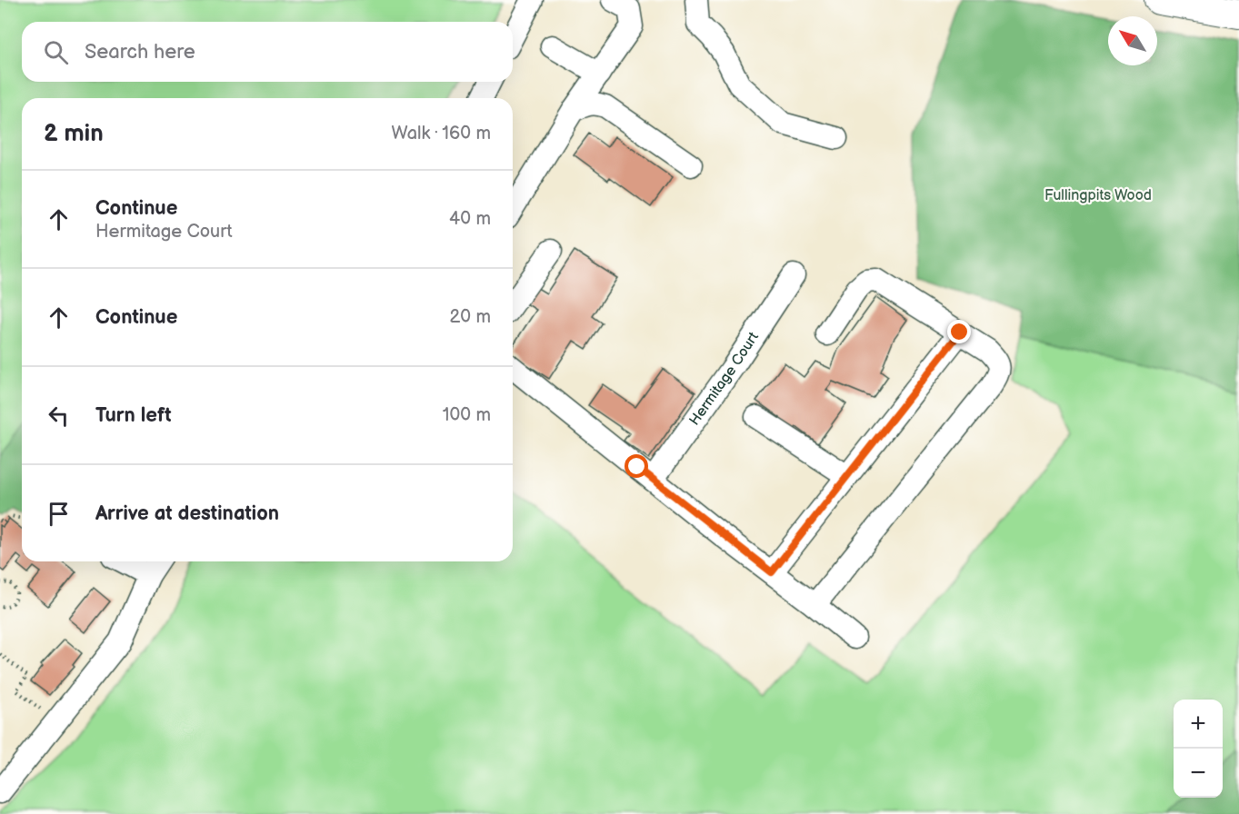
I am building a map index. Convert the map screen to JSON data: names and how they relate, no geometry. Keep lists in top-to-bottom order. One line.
{"streets":{"street":["Hermitage Court"]},"parks":["Fullingpits Wood"],"north":"top left","page":{"search":"Search here","heading":["2 min","Walk · 160 m"],"list":[["Continue","Hermitage Court","40 m"],["Continue","20 m"],["Turn left","100 m"],"Arrive at destination"],"map_buttons":["+","−"]}}
